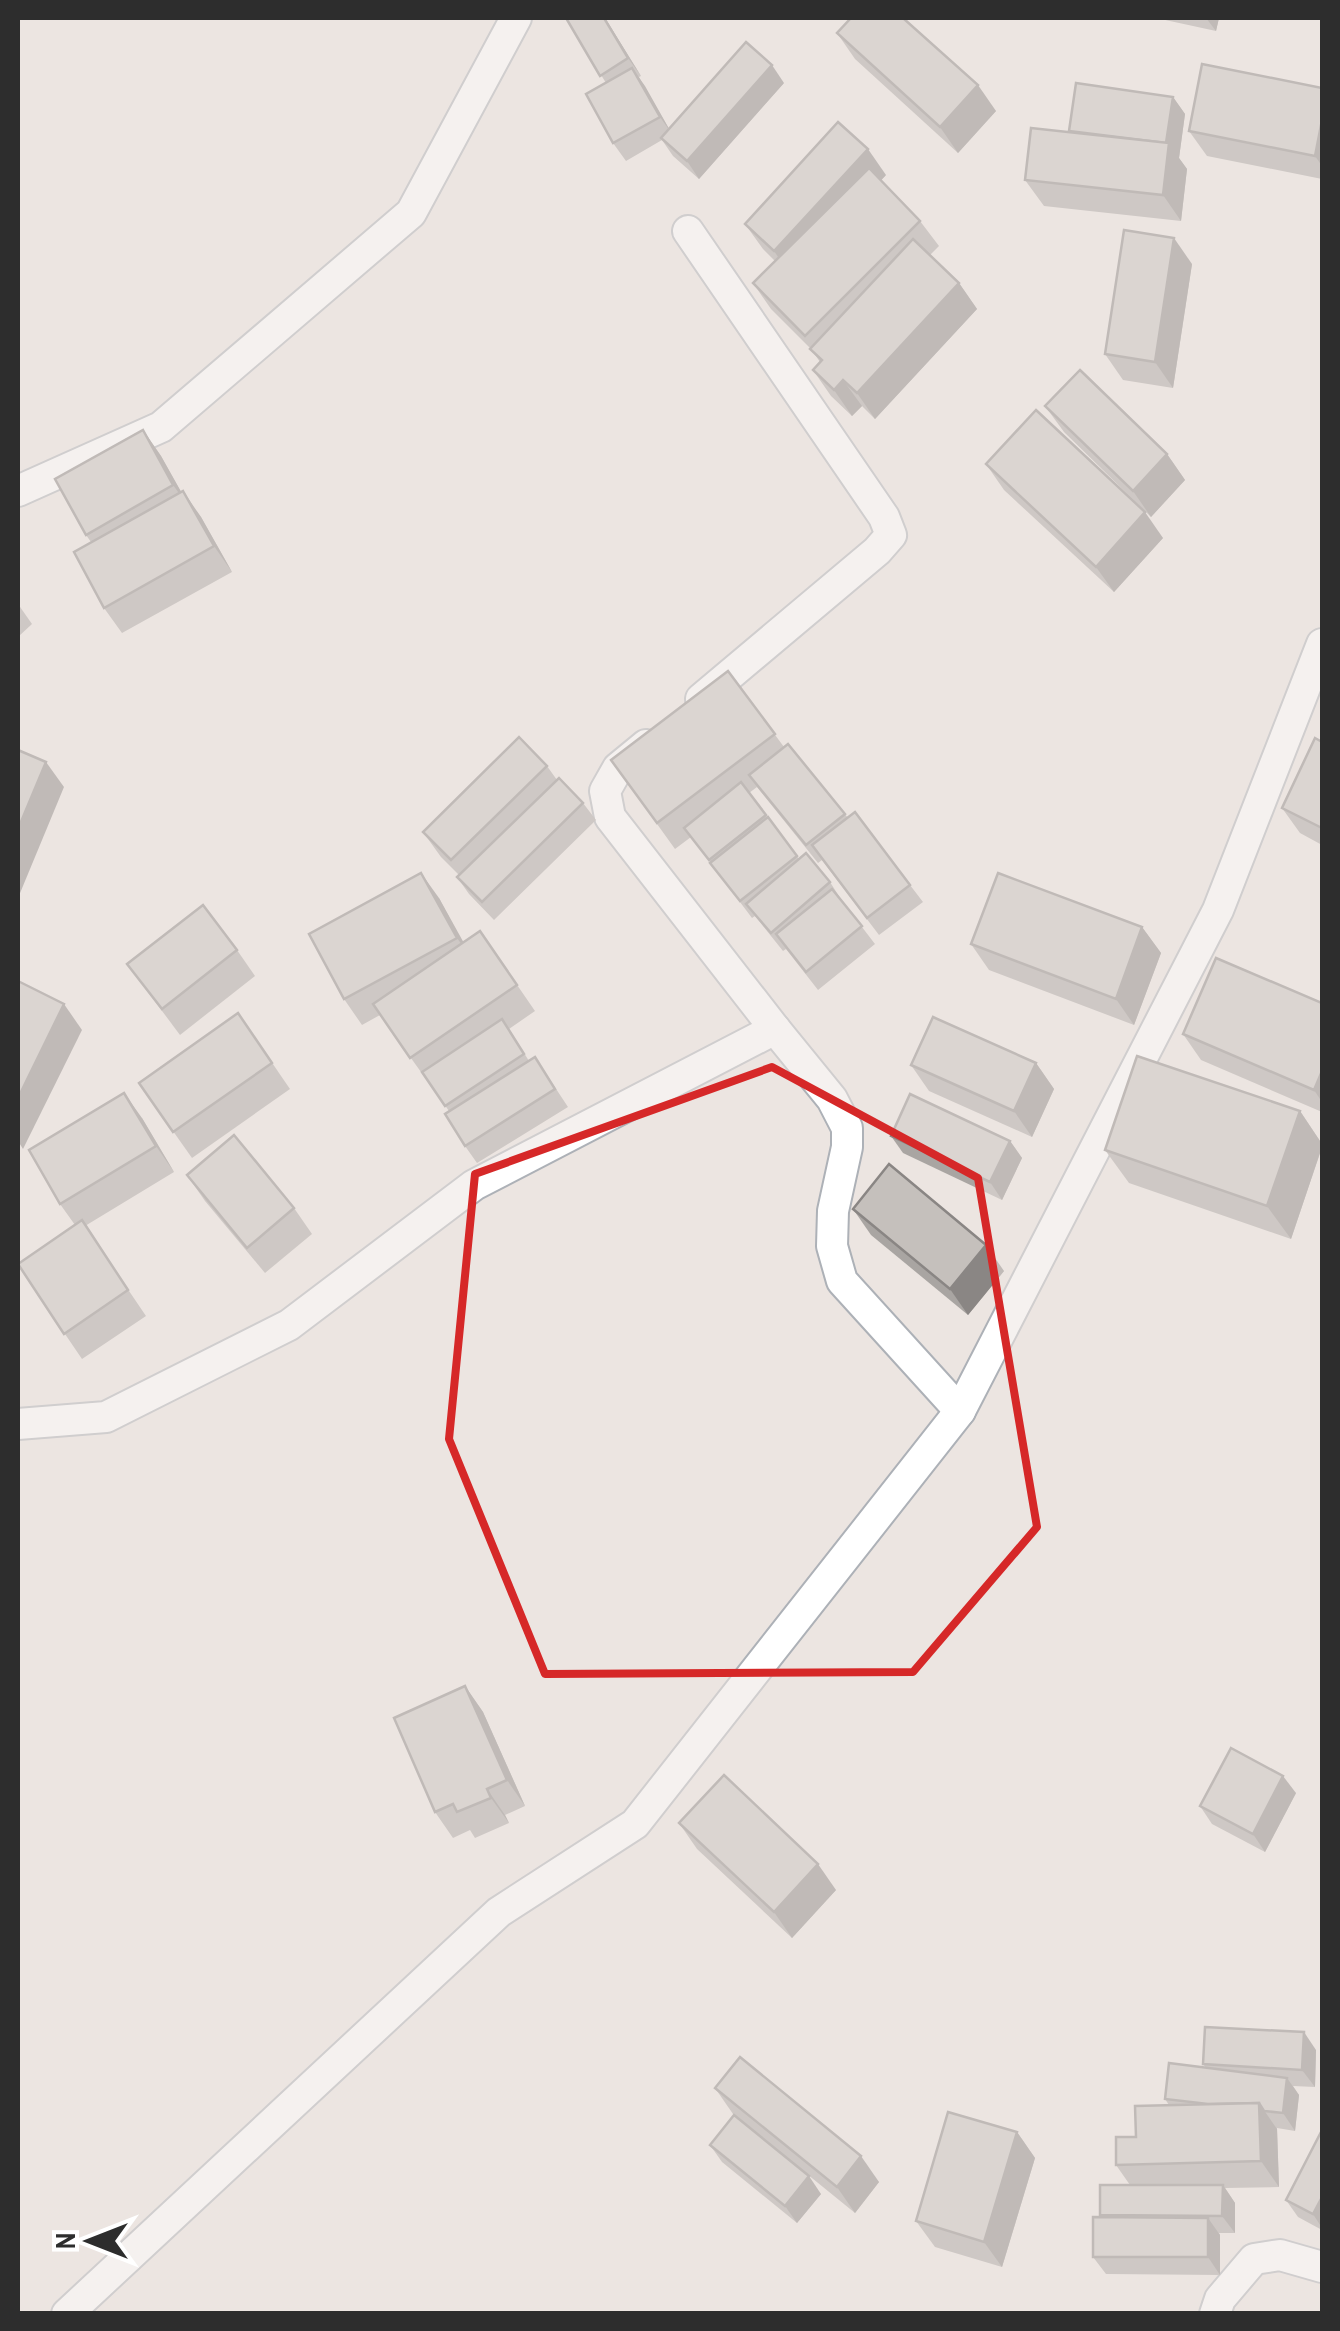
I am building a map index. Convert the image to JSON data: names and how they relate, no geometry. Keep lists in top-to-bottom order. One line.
{"north":"left"}
